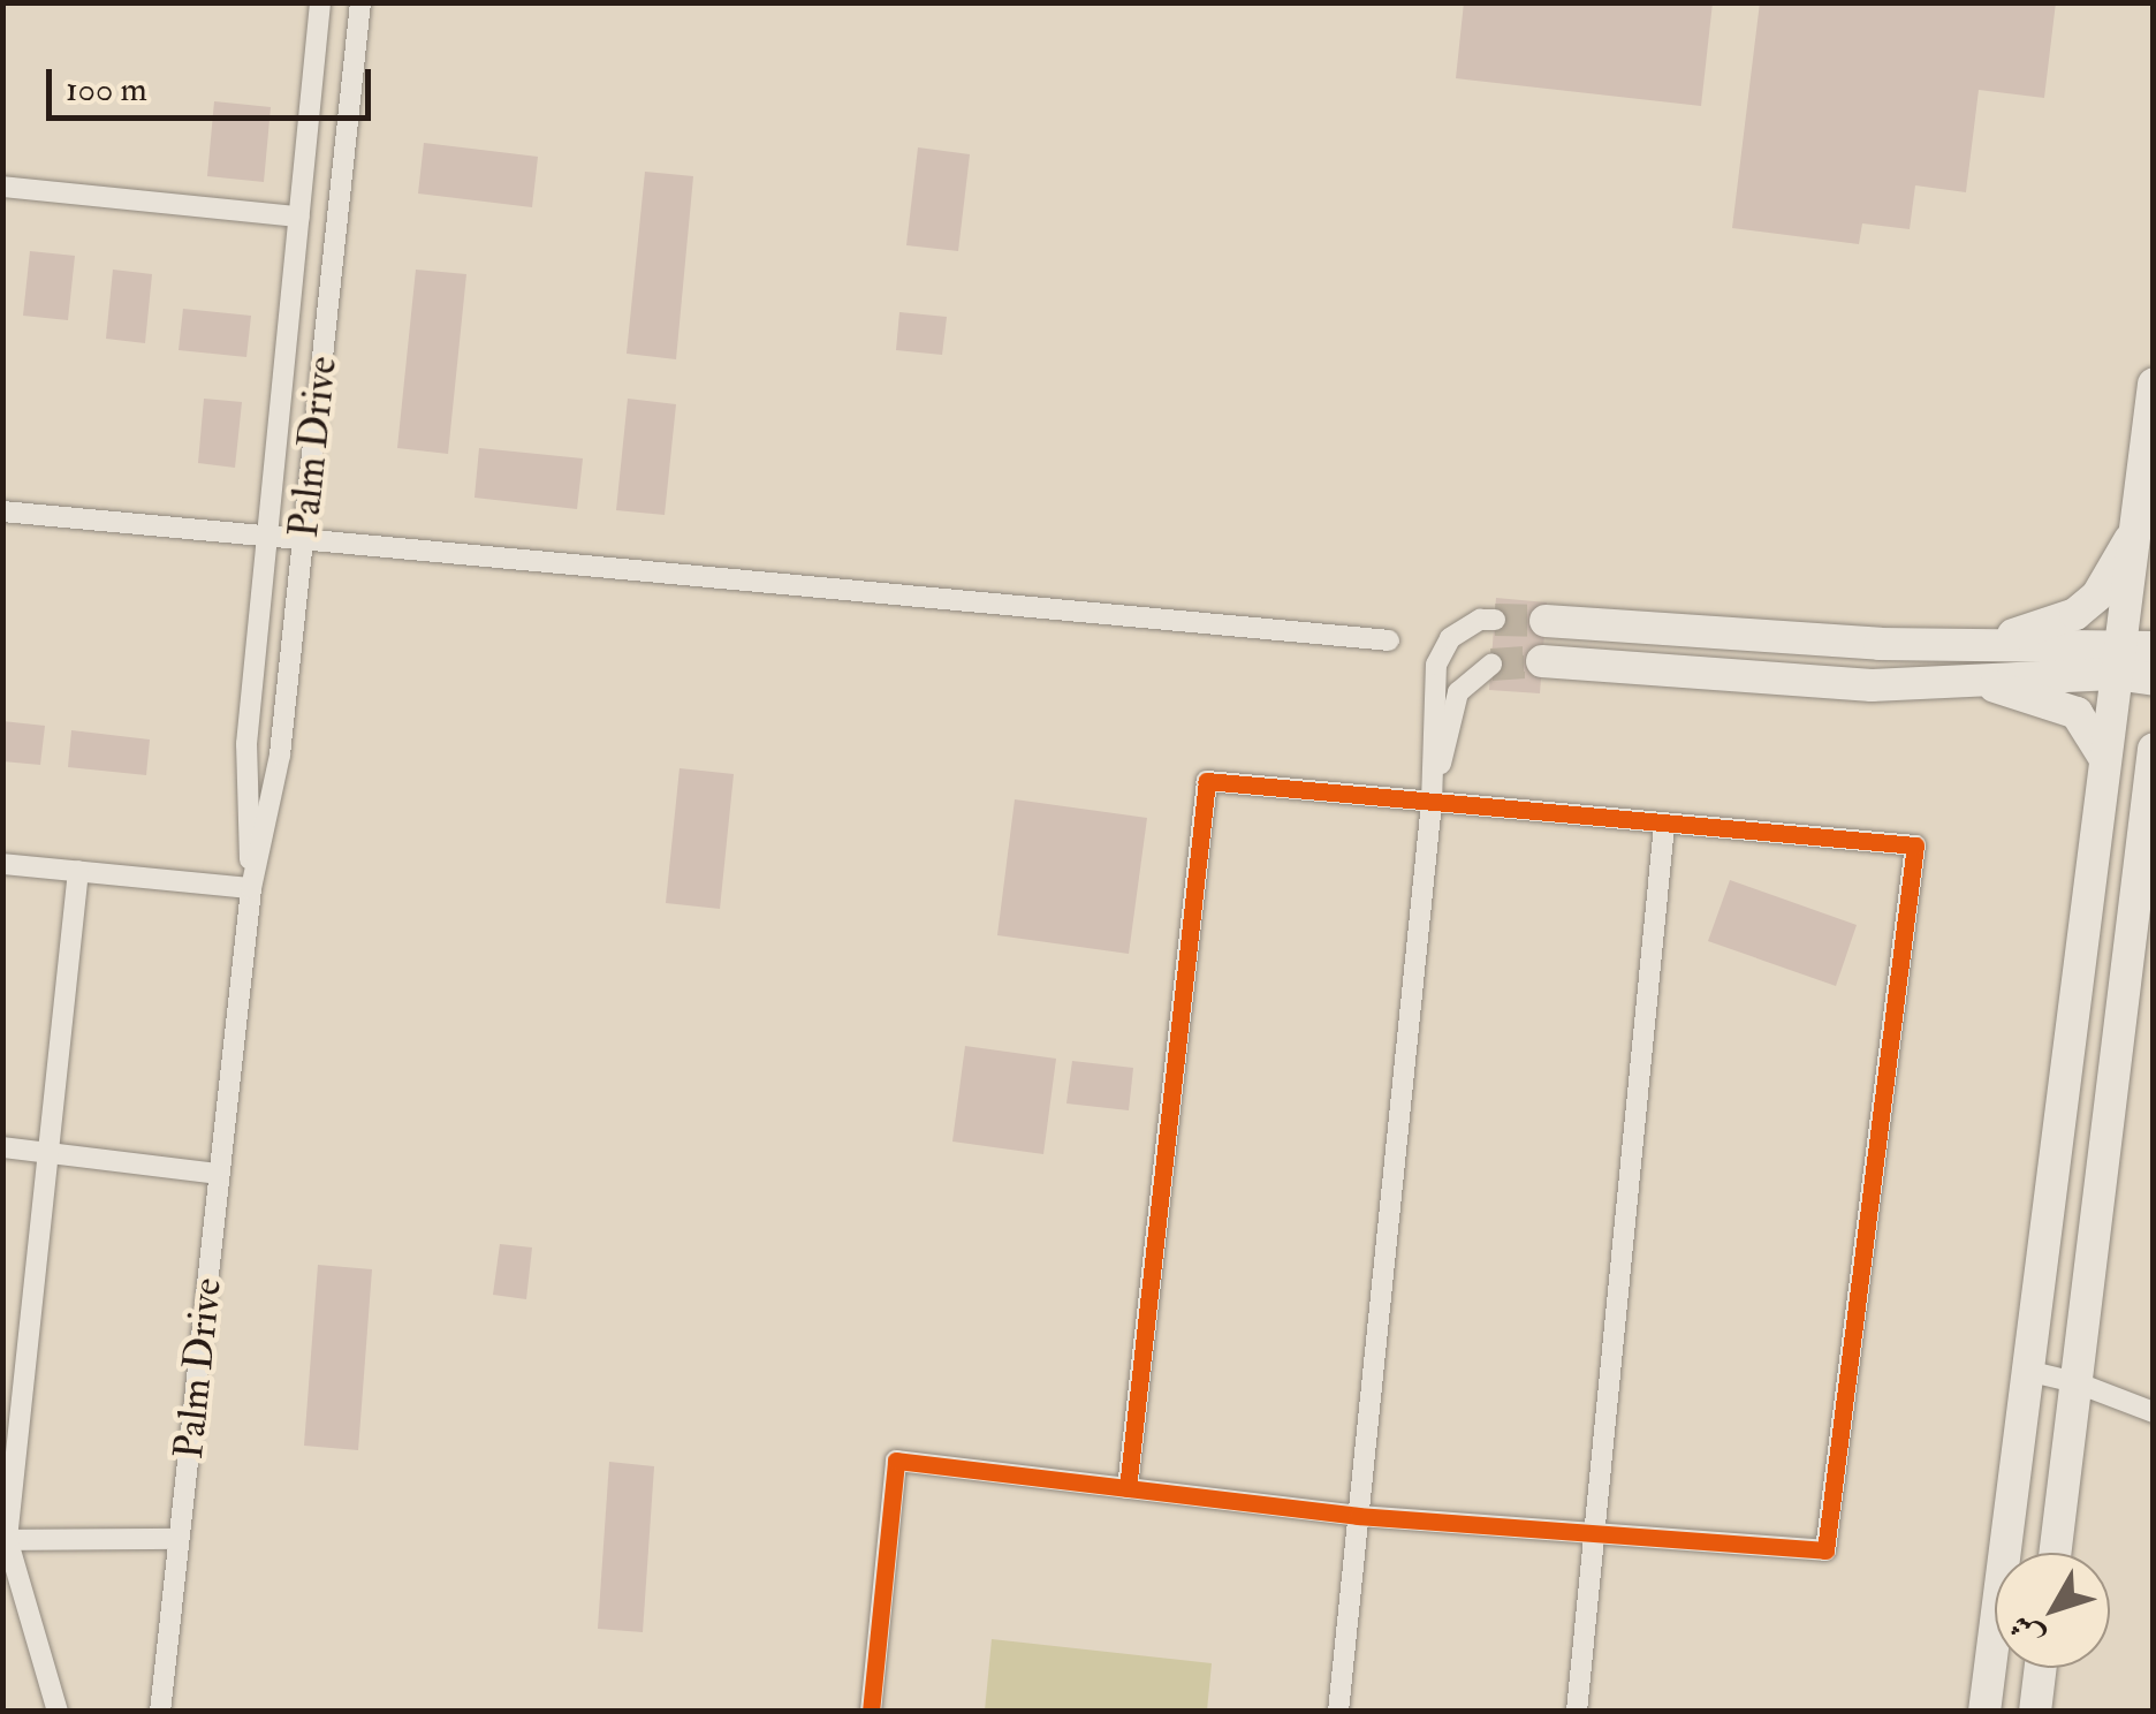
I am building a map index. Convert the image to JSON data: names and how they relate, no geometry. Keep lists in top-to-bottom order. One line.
{"streets":{"street":["Palm Drive"]},"scale_bar":"100 m","north":"bottom left"}
